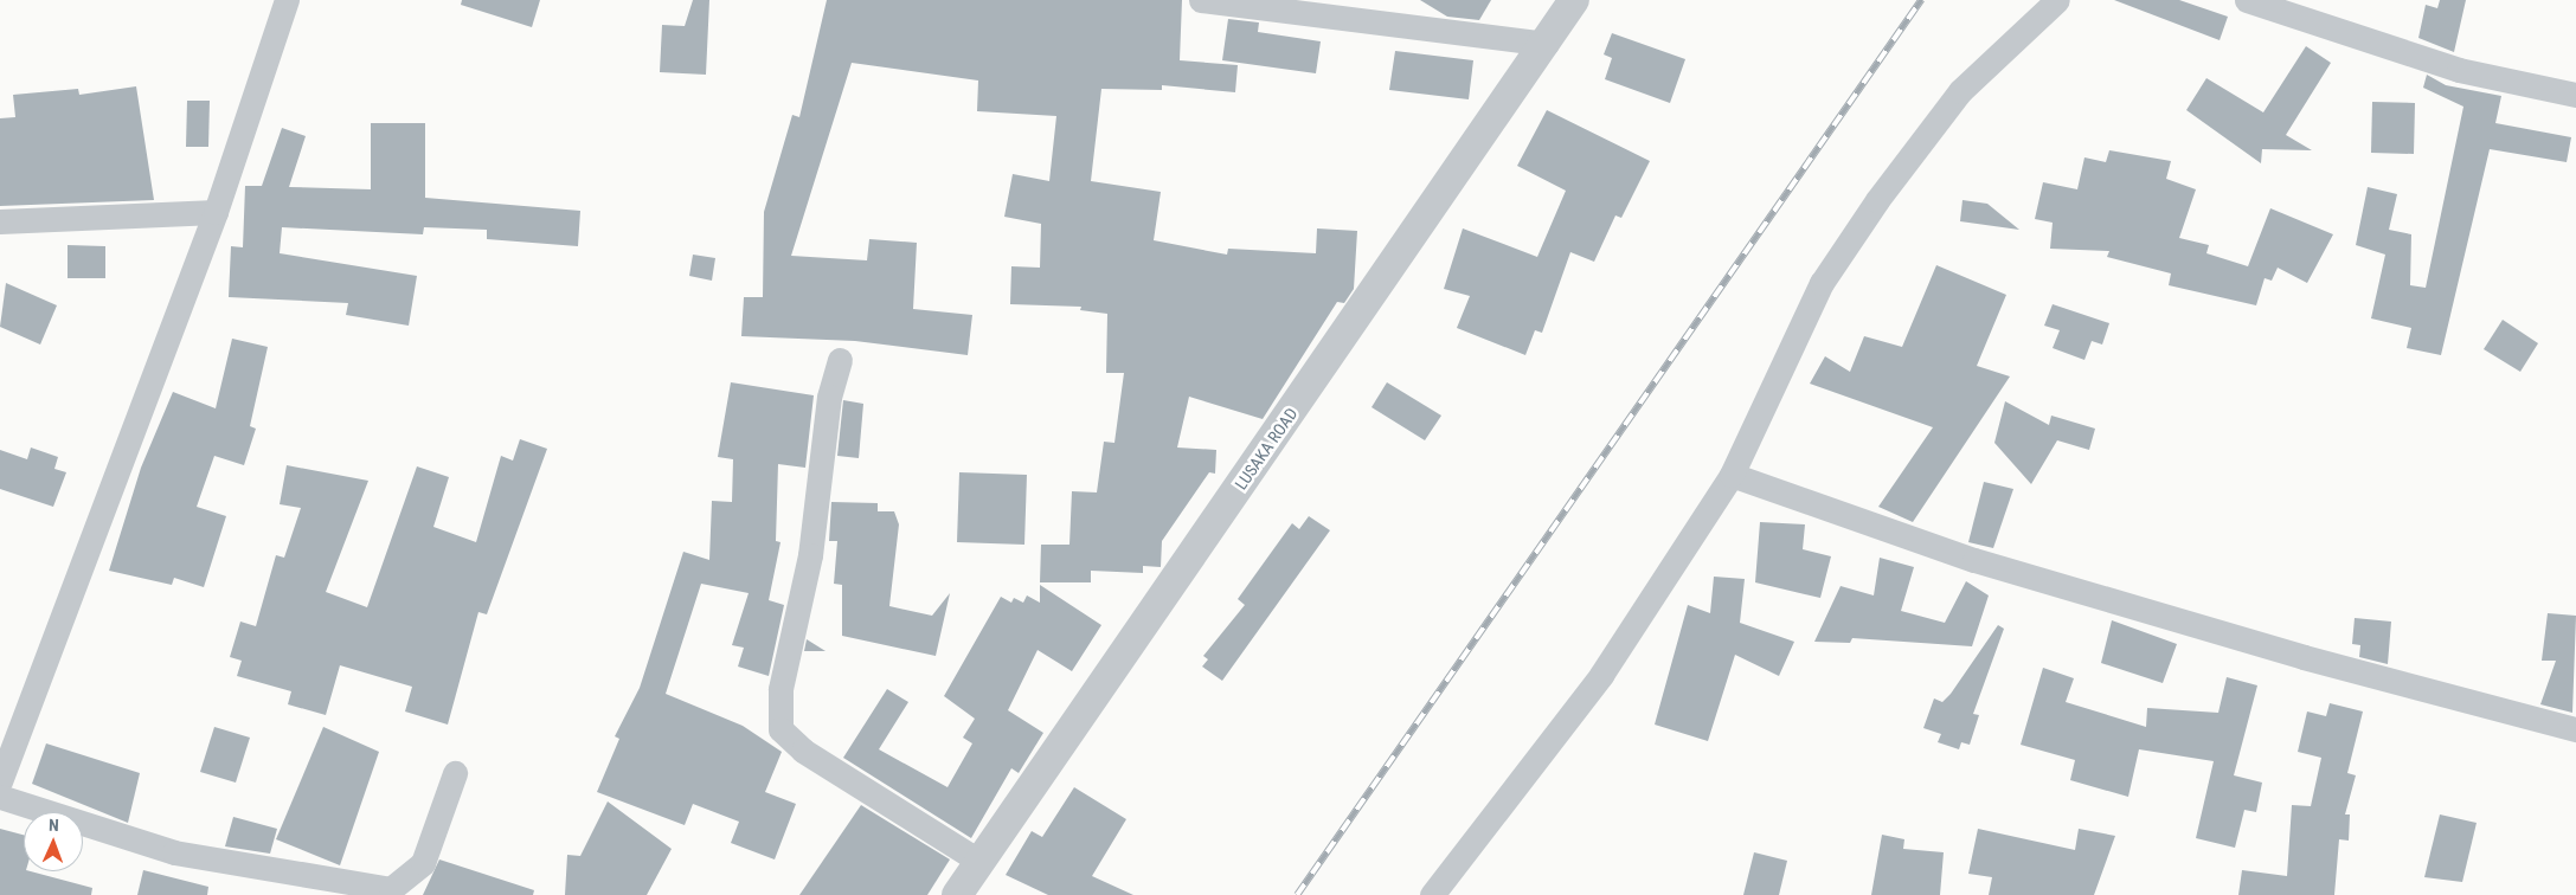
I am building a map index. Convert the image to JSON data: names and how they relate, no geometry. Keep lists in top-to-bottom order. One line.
{"streets":{"street":["LUSAKA ROAD"]},"north":"top"}
